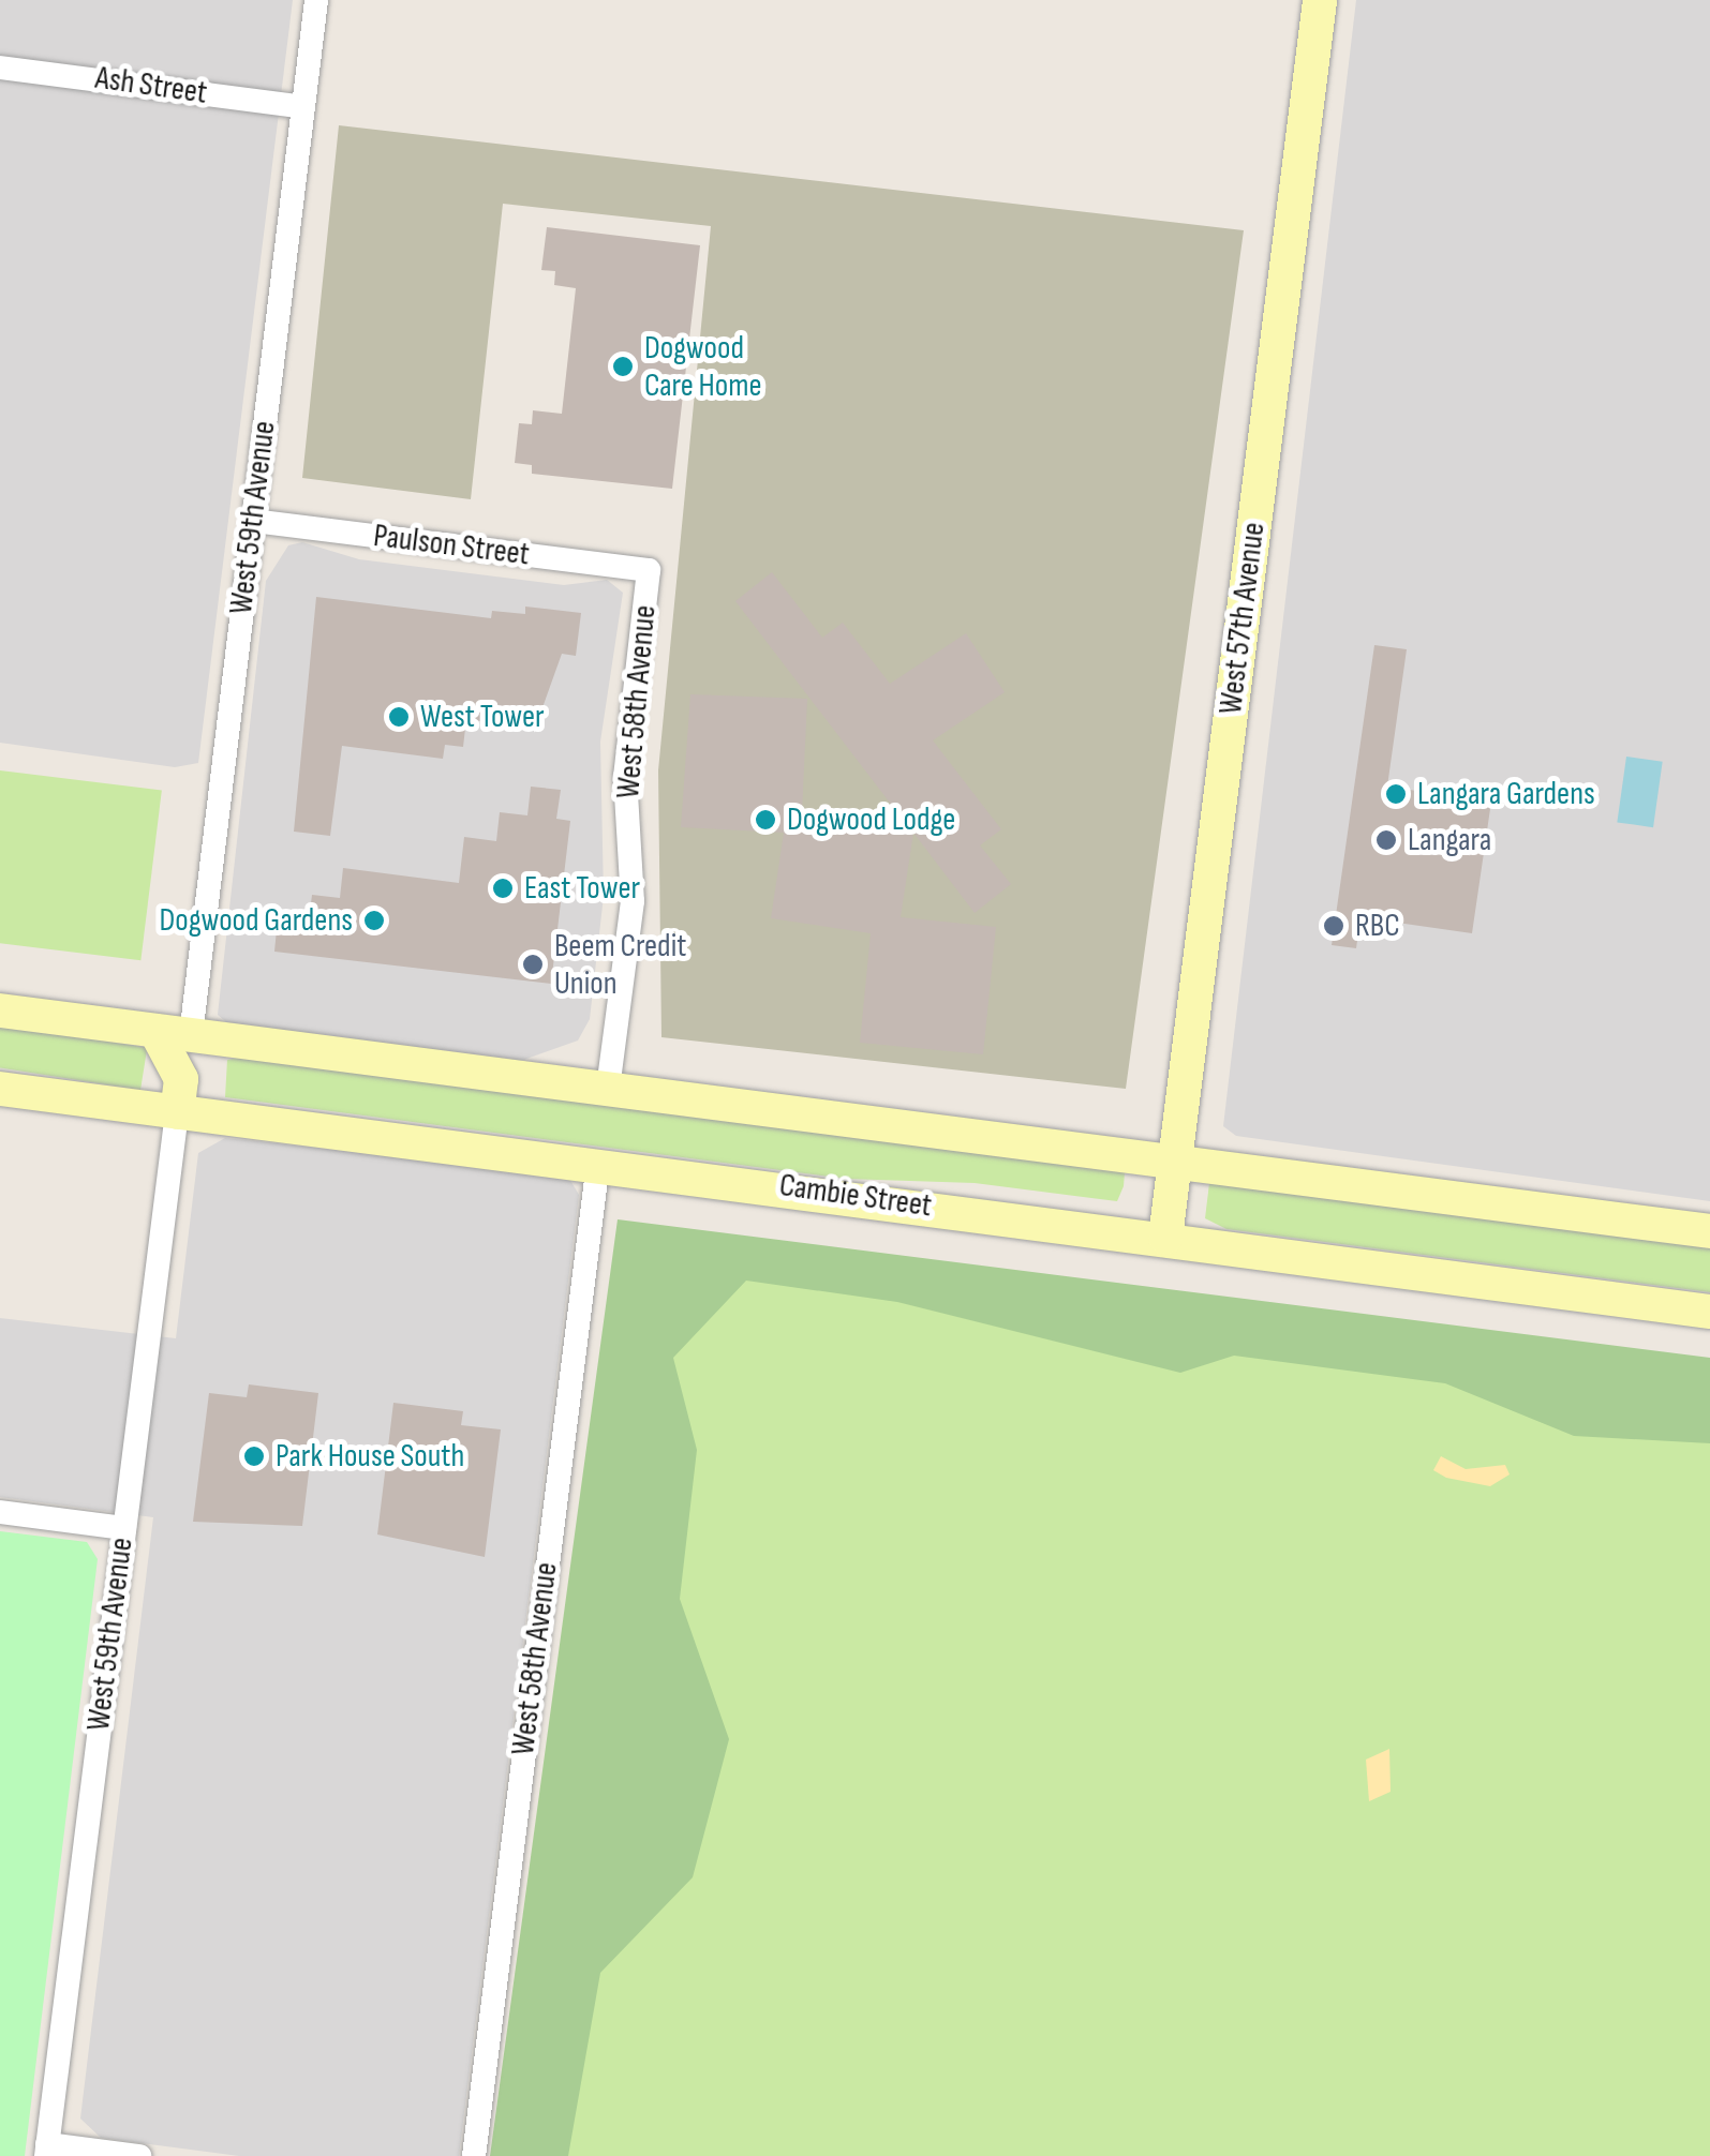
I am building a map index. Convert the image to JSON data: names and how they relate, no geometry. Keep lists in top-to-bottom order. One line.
{"streets":{"main road":["West 57th Avenue","Cambie Street"],"street":["Ash Street","West 59th Avenue","Paulson Street","West 58th Avenue"]},"crossings":[["Ash Street","West 59th Avenue"],["West 59th Avenue","Paulson Street"],["West 59th Avenue","Cambie Street"],["Paulson Street","West 58th Avenue"],["West 57th Avenue","Cambie Street"],["West 58th Avenue","Cambie Street"]],"places":["Dogwood Care Home","West Tower","Langara Gardens","Dogwood Lodge","Langara","East Tower","Dogwood Gardens","RBC","Beem Credit Union","Park House South"]}
